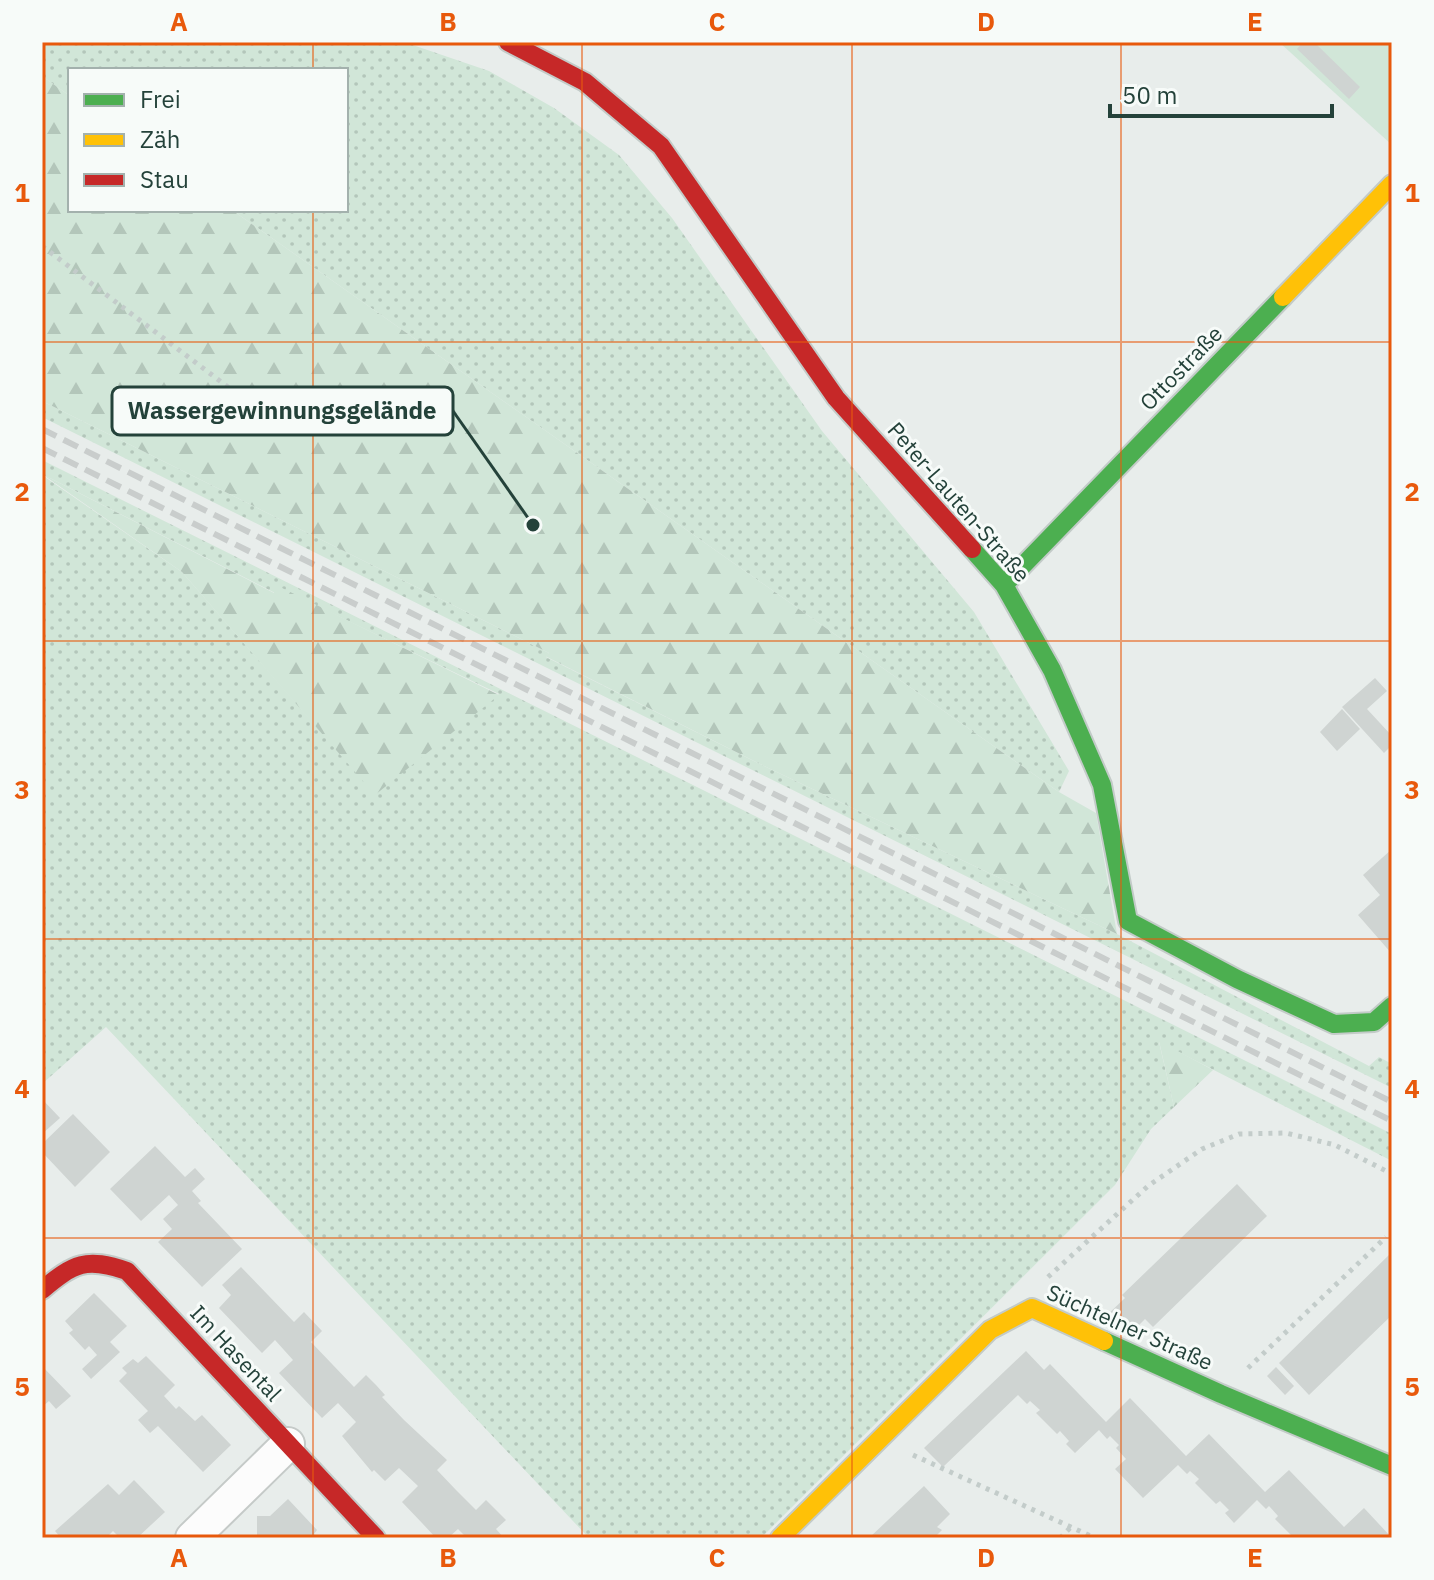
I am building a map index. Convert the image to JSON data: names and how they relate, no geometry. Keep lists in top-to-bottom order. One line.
{"streets":{"street":["Ottostraße","Peter-Lauten-Straße","Süchtelner Straße","Im Hasental"]},"crossings":[["Ottostraße","Peter-Lauten-Straße"]],"places":["Wassergewinnungsgelände"],"legend":["Frei","Zäh","Stau"],"scale_bar":"50 m","grid":{"columns":["A","B","C","D","E"],"rows":["1","2","3","4","5"]}}
